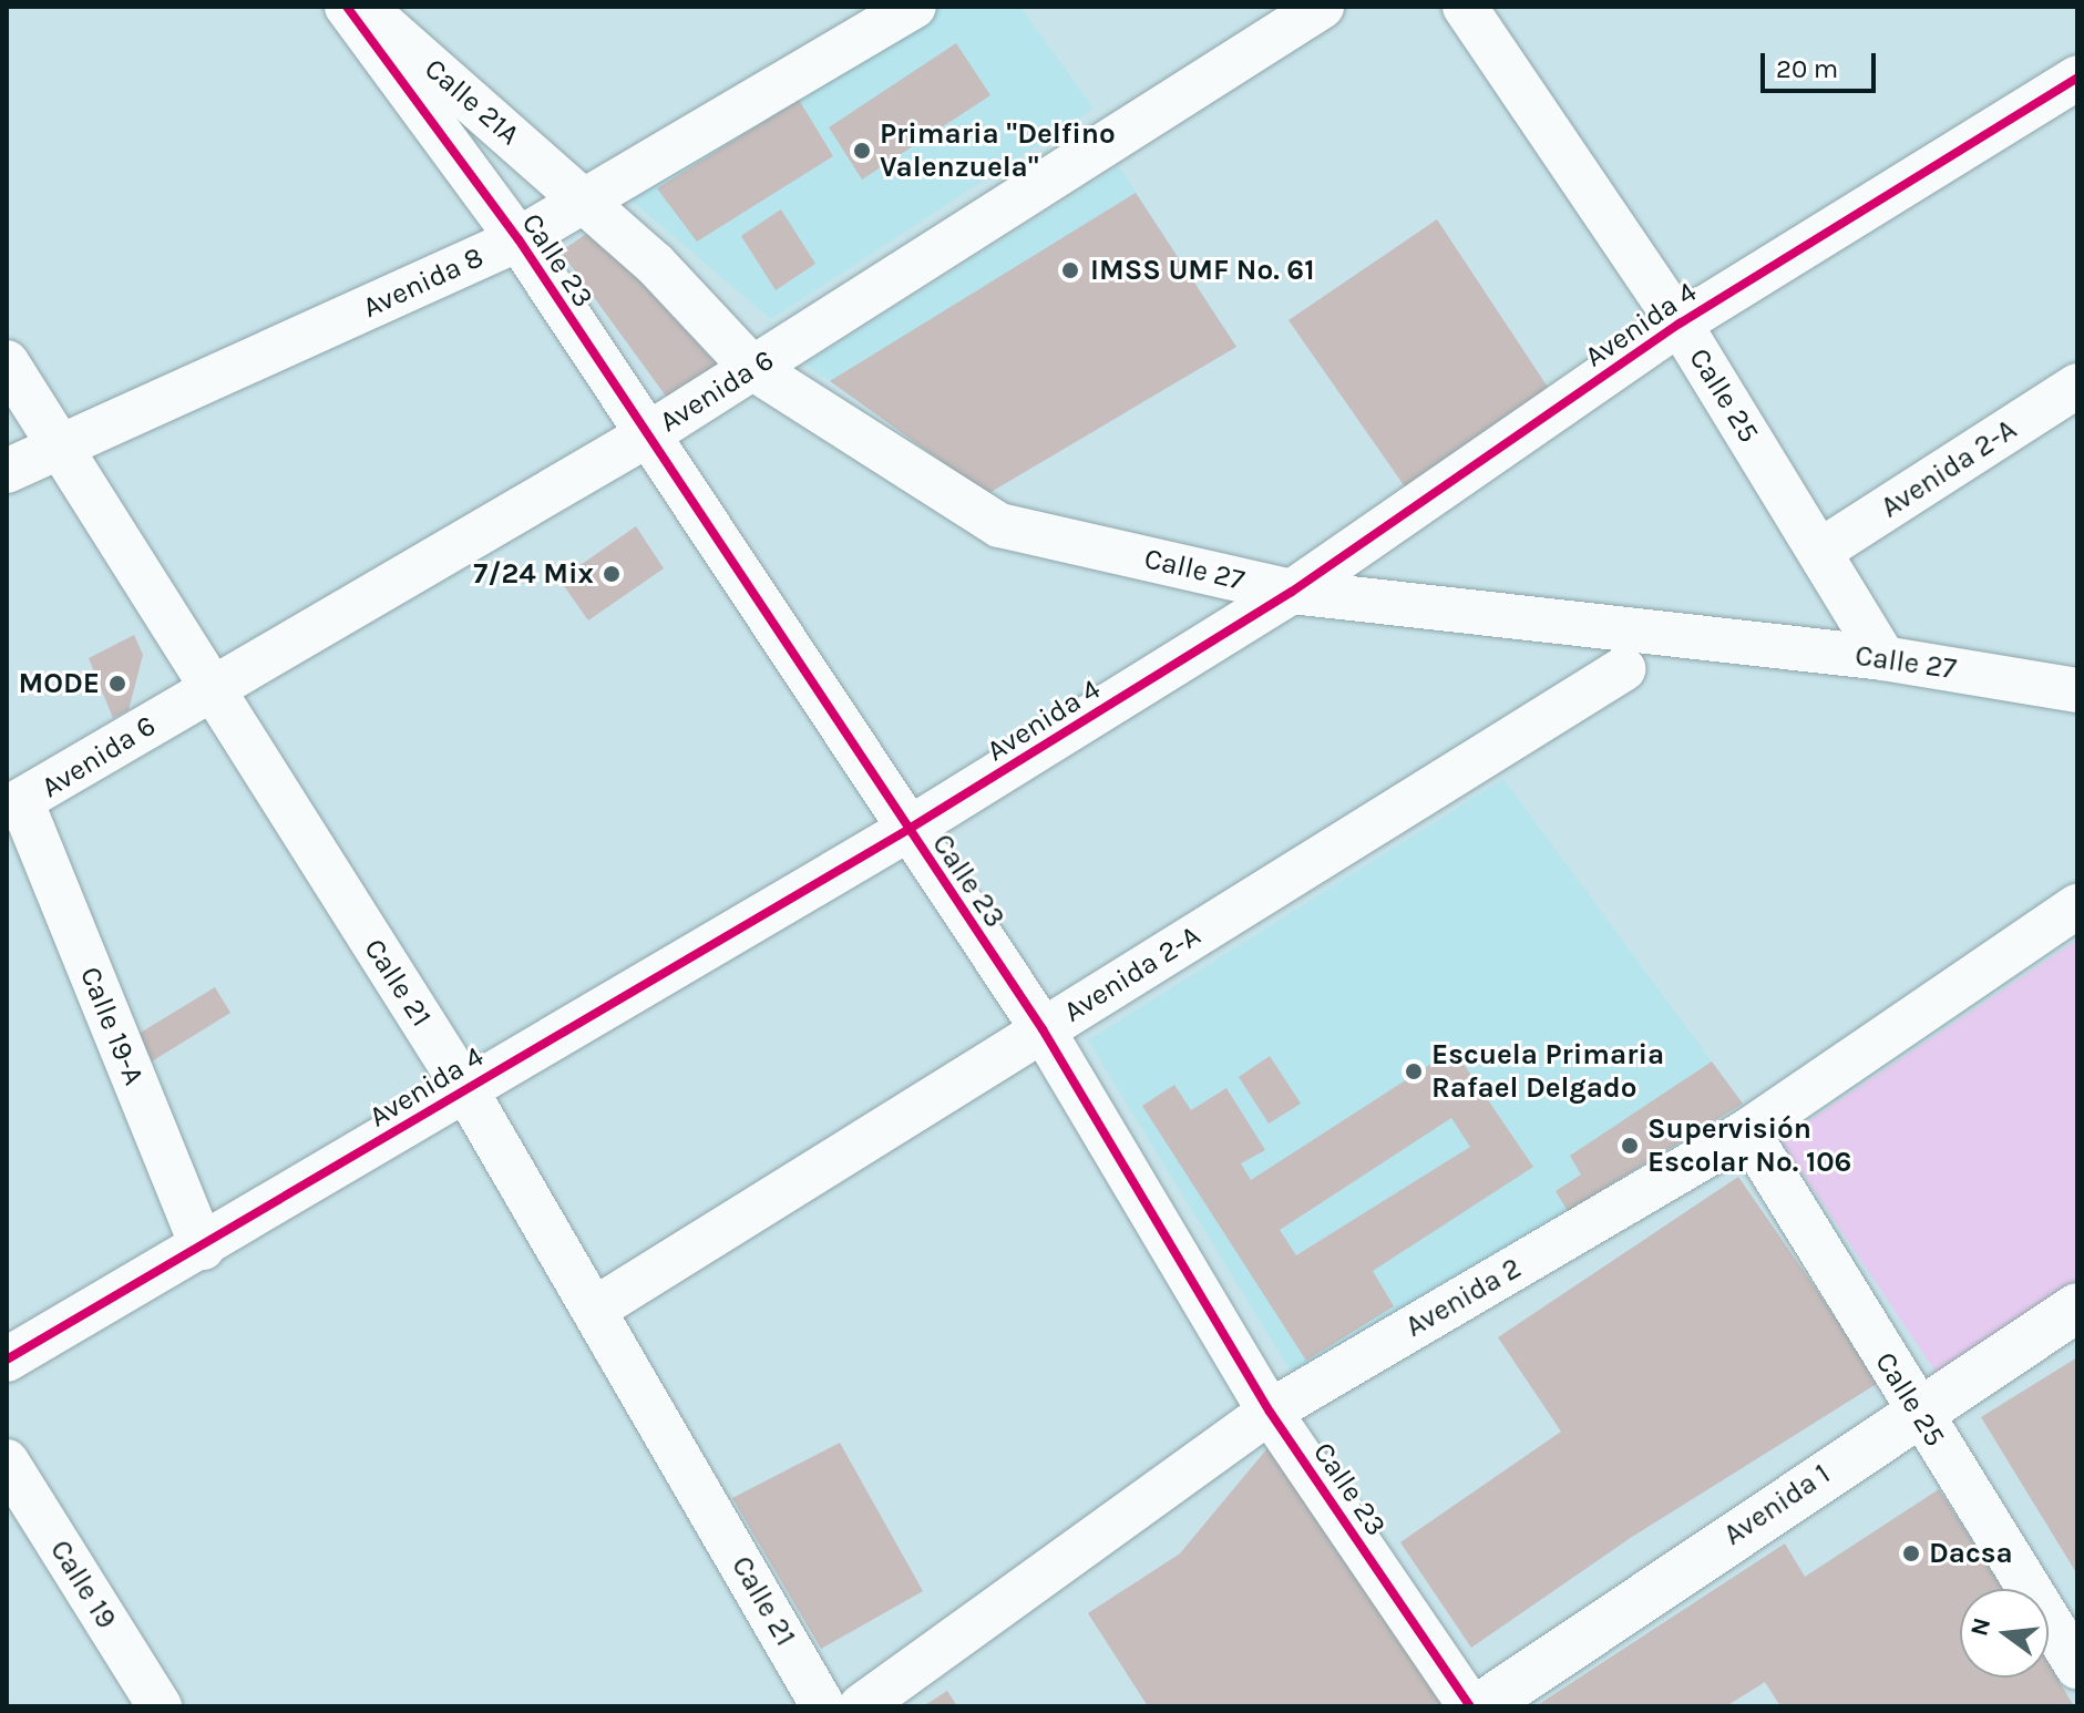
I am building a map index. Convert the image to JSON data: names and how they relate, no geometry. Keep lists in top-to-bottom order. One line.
{"streets":{"main road":["Avenida 1"],"street":["Calle 21A","Calle 23","Avenida 8","Avenida 4","Avenida 6","Calle 25","Avenida 2-A","Calle 27","Calle 21","Calle 19-A","Avenida 2","Calle 19"]},"crossings":[["Calle 21A","Avenida 8"],["Calle 21A","Calle 27"],["Calle 23","Avenida 8"],["Calle 23","Avenida 4"],["Calle 23","Avenida 6"],["Calle 23","Avenida 2-A"],["Calle 23","Avenida 2"],["Avenida 8","Calle 27"],["Avenida 8","Calle 21"],["Avenida 4","Calle 25"],["Avenida 4","Calle 27"],["Avenida 4","Calle 21"],["Avenida 4","Calle 19-A"],["Avenida 6","Calle 27"],["Avenida 6","Calle 21"],["Avenida 6","Calle 19-A"],["Calle 25","Avenida 2-A"],["Calle 25","Calle 27"],["Calle 25","Avenida 2"],["Calle 25","Avenida 1"],["Avenida 2-A","Calle 21"]],"places":["Primaria \"Delfino Valenzuela\"","IMSS UMF No. 61","7/24 Mix","MODE","Escuela Primaria Rafael Delgado","Supervisión Escolar No. 106","Dacsa"],"scale_bar":"20 m","north":"left"}
